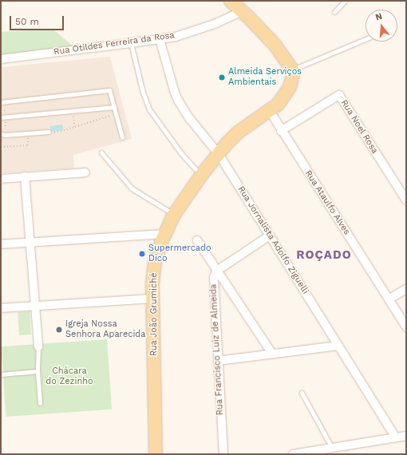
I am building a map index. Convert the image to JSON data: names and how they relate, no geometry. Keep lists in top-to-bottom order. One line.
{"streets":{"main road":["Rua João Grumiché"],"street":["Rua Otildes Ferreira da Rosa","Rua Noel Rosa","Rua Ataulfo Alves","Rua Jornalista Adolfo Ziguelli","Rua Francisco Luiz de Almeida"]},"crossings":[["Rua Otildes Ferreira da Rosa","Rua Jornalista Adolfo Ziguelli"],["Rua Noel Rosa","Rua Ataulfo Alves"],["Rua Ataulfo Alves","Rua João Grumiché"],["Rua Jornalista Adolfo Ziguelli","Rua João Grumiché"],["Rua Jornalista Adolfo Ziguelli","Rua Francisco Luiz de Almeida"]],"districts":["ROÇADO"],"parks":["Chácara do Zezinho"],"places":["Almeida Serviços Ambientais","Supermercado Dico","Igreja Nossa Senhora Aparecida"],"scale_bar":"50 m","north":"top"}
